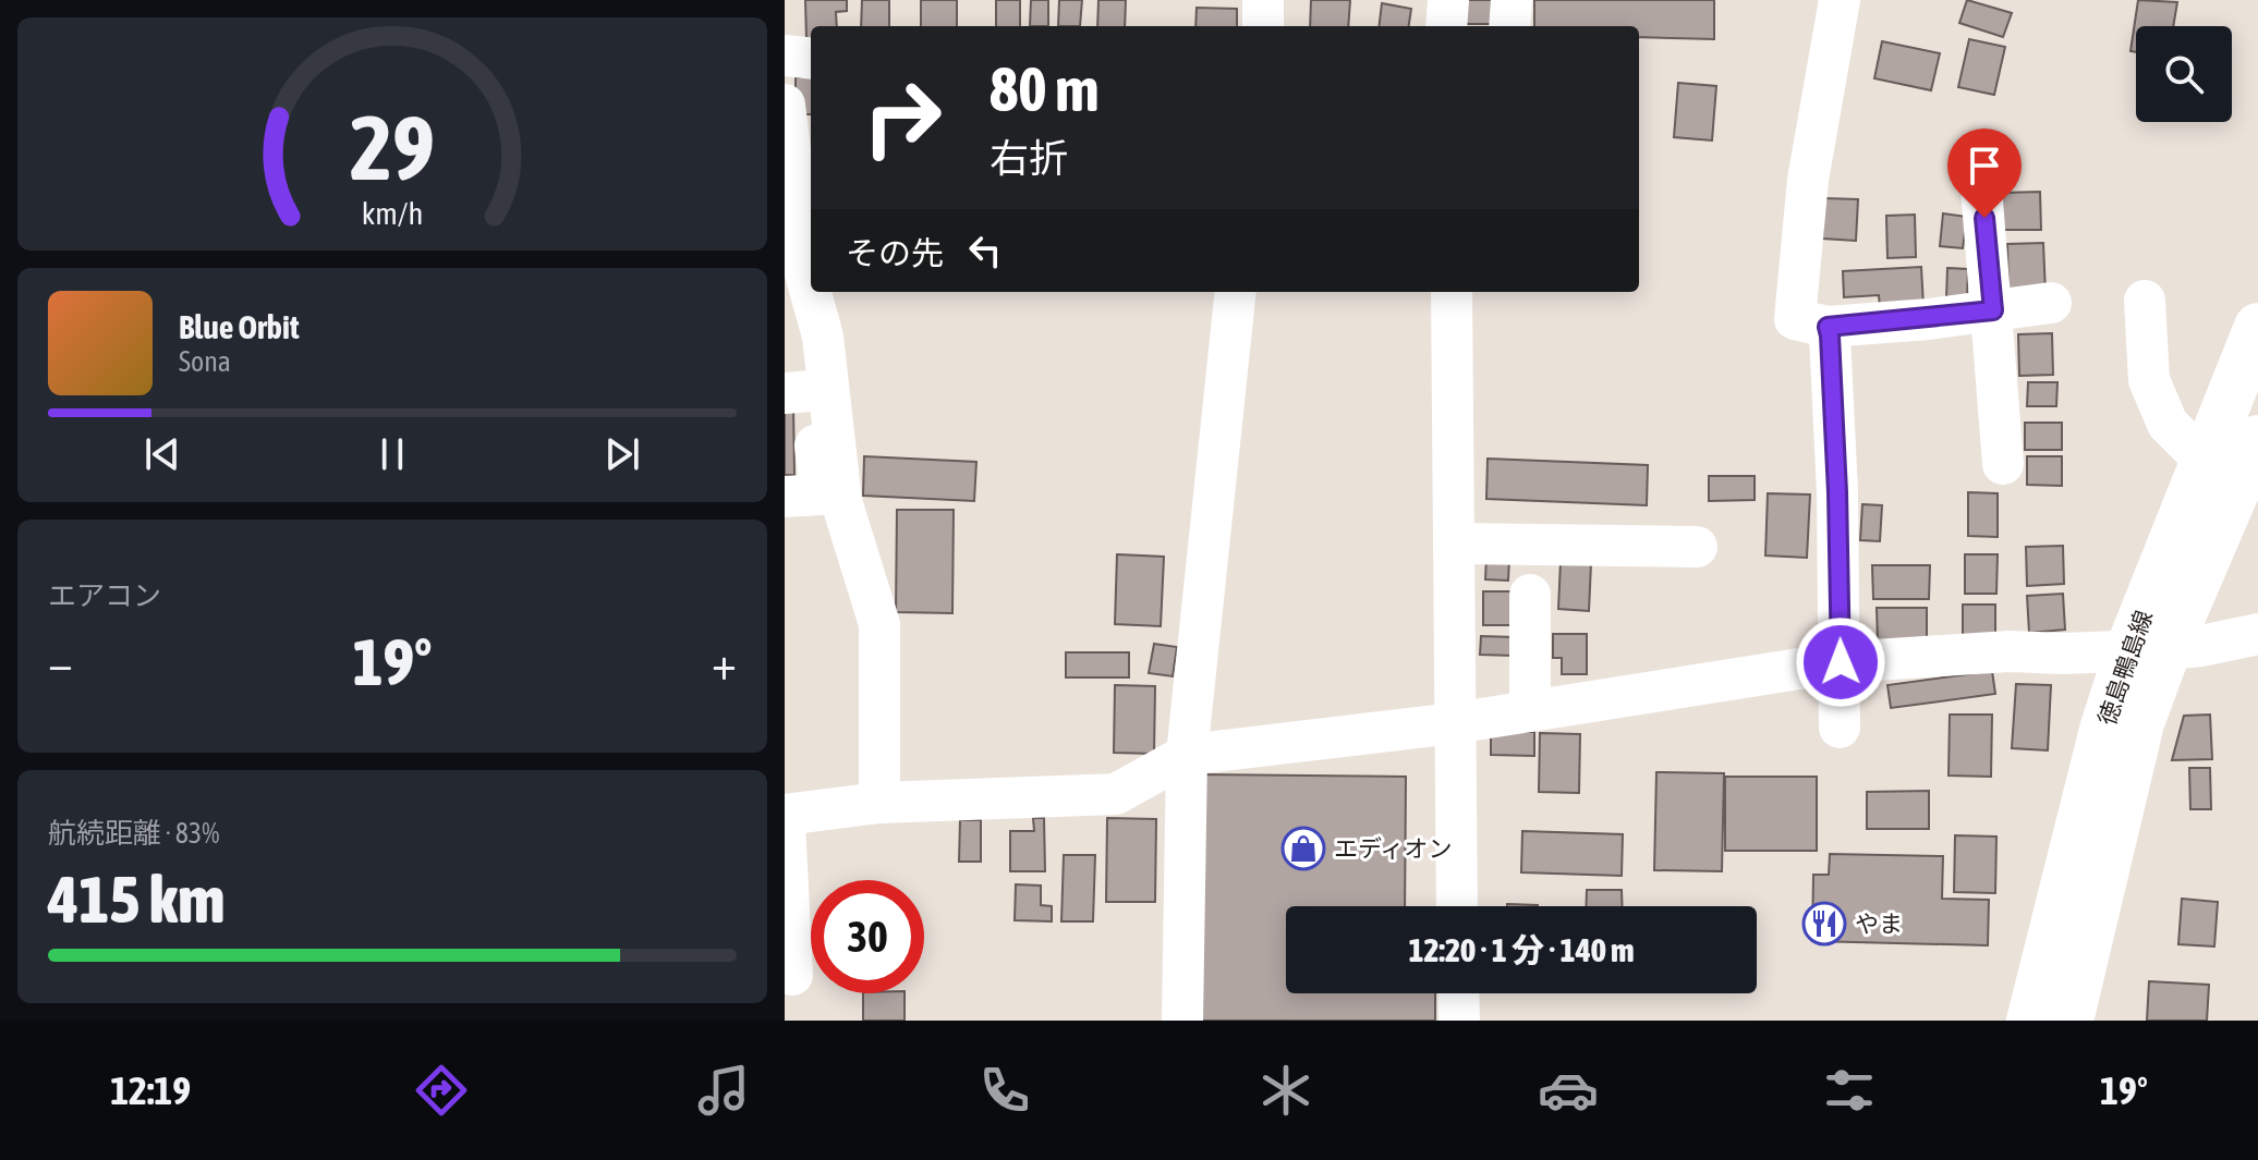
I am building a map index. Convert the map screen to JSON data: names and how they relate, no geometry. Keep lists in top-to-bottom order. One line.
{"streets":{"main road":["徳島鴨島線"]},"places":{"shop":["エディオン"],"restaurant":["やま"]},"page":{"turn":["80 m","右折"],"then":"その先","song":["Blue Orbit","Sona"],"tile":["エアコン",["航続距離 · 83%","415 km"]],"heat":["−","19°","+"],"limit":"30","trip":"12:20 · 1 分 · 140 m","tabs":["12:19","19°"],"gauge":["29","km/h"]}}
